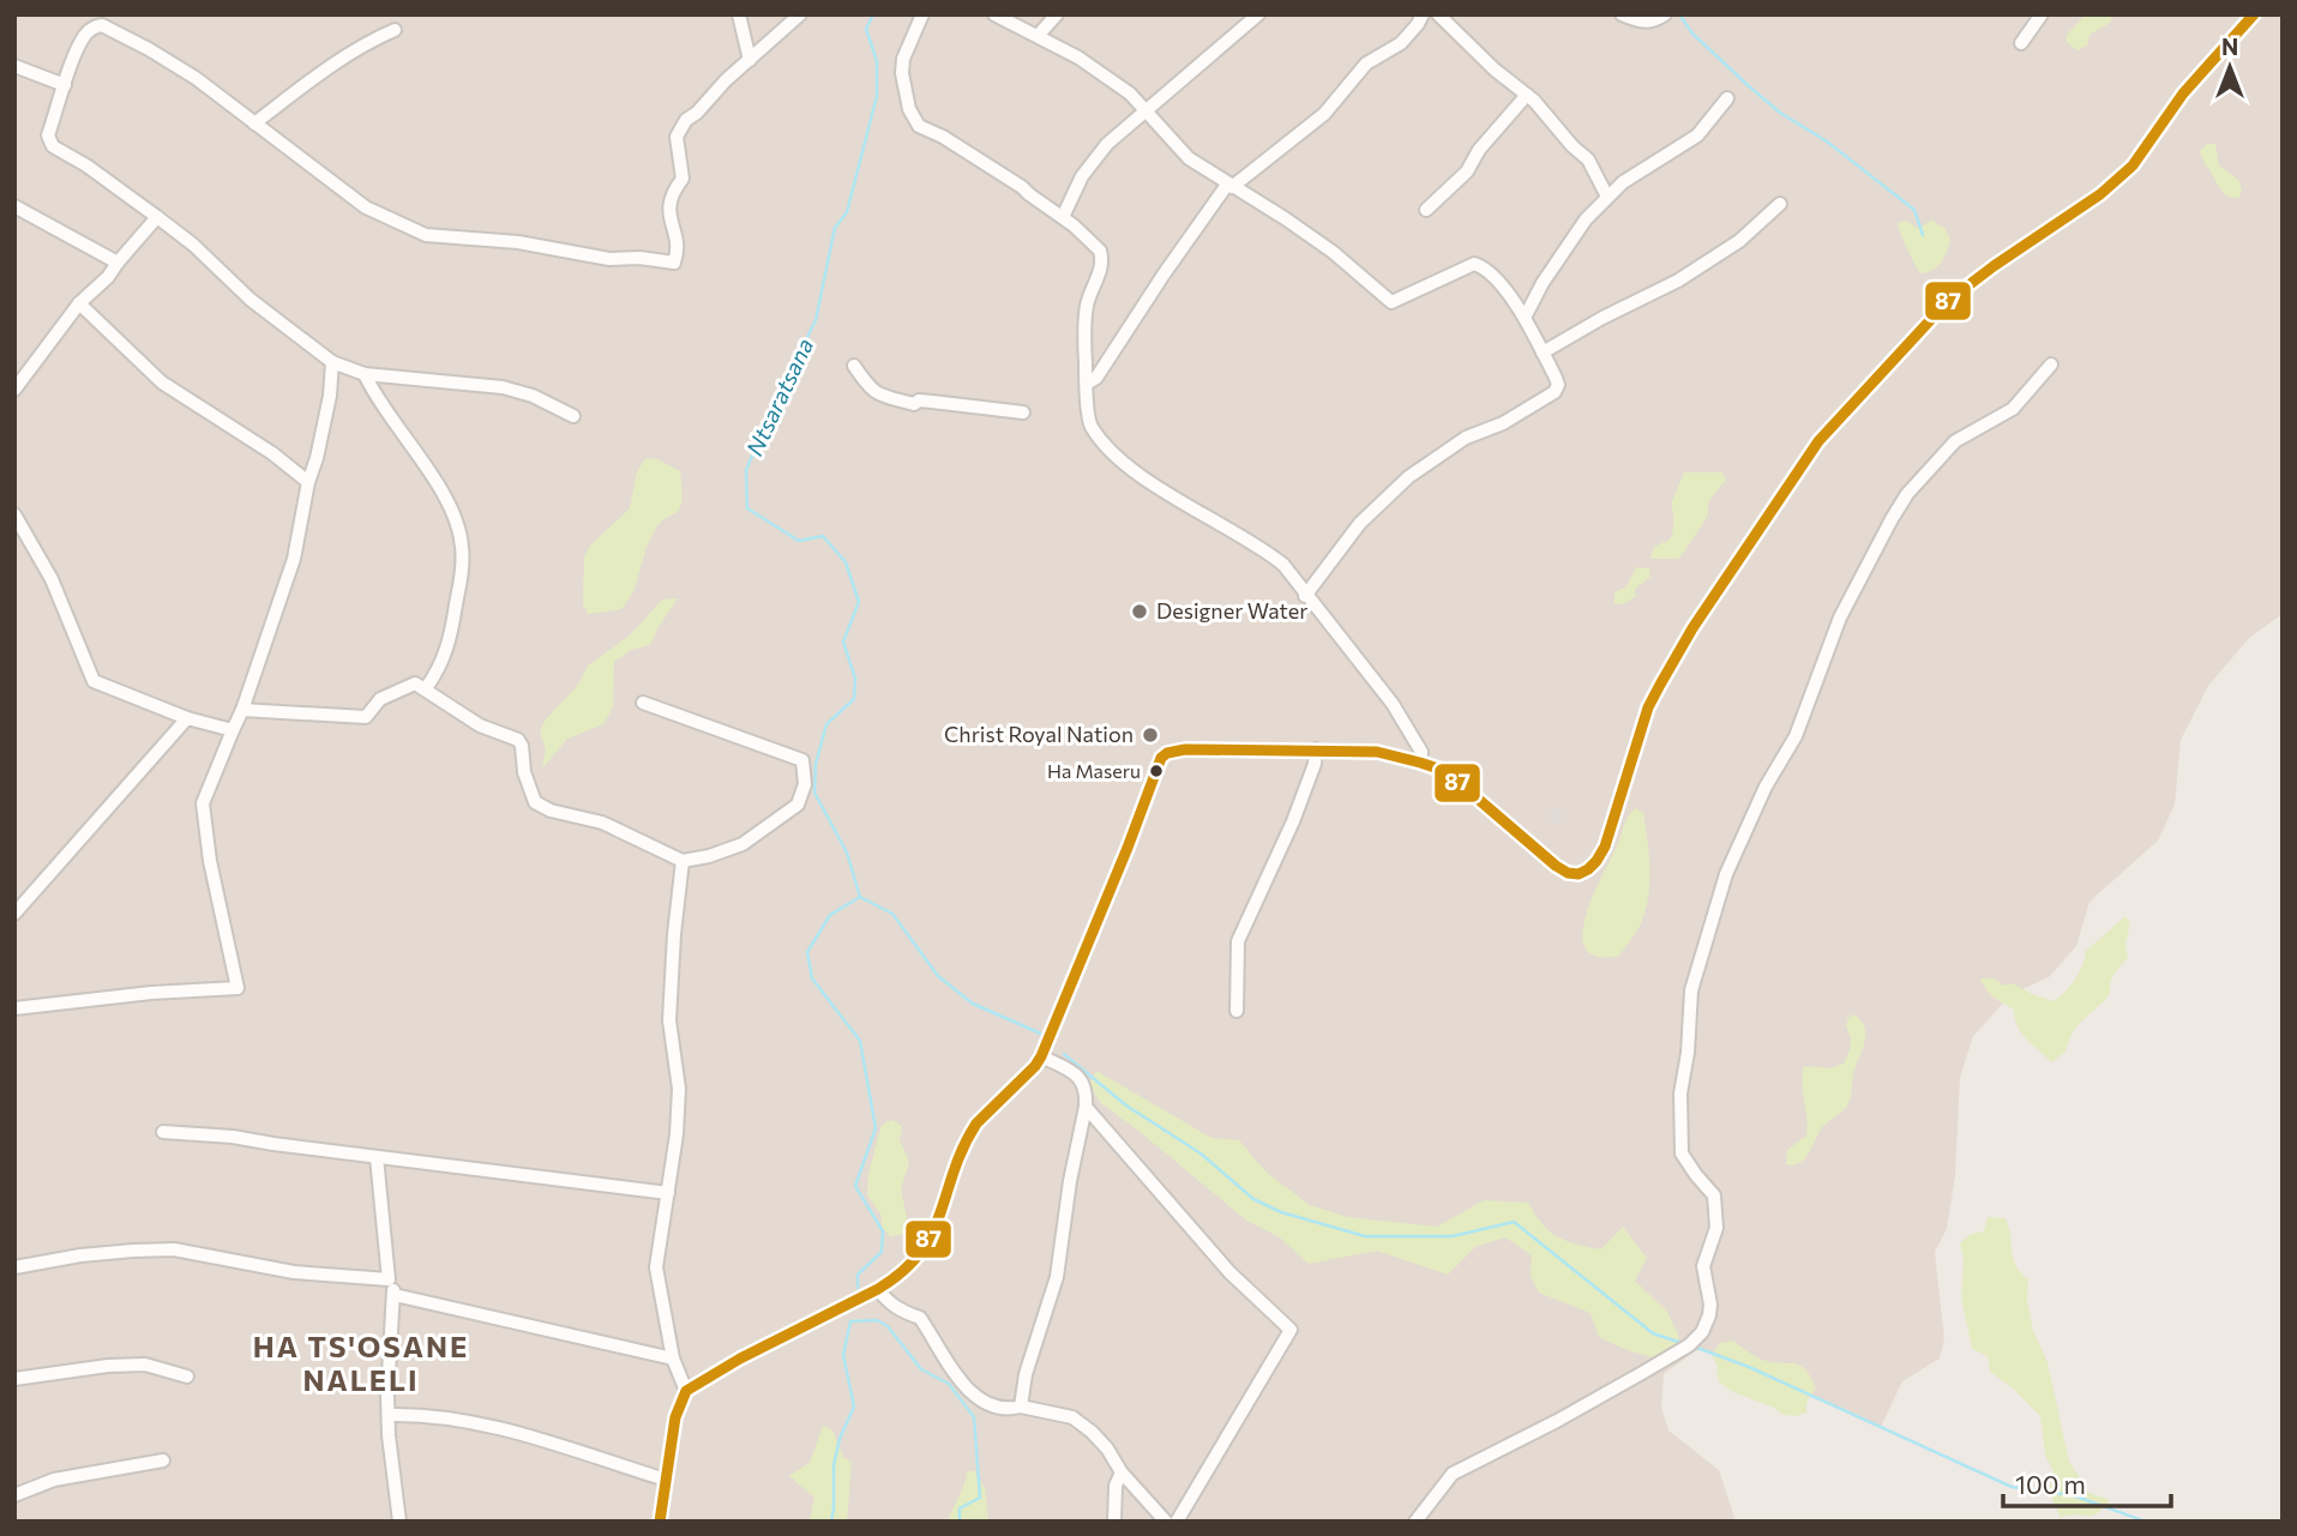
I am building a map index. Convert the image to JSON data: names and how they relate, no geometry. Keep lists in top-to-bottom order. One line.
{"districts":["HA TS'OSANE NALELI"],"water":["Ntsaratsana"],"places":["Designer Water","Christ Royal Nation","Ha Maseru"],"lines":["transit line 87"],"scale_bar":"100 m","north":"top"}
